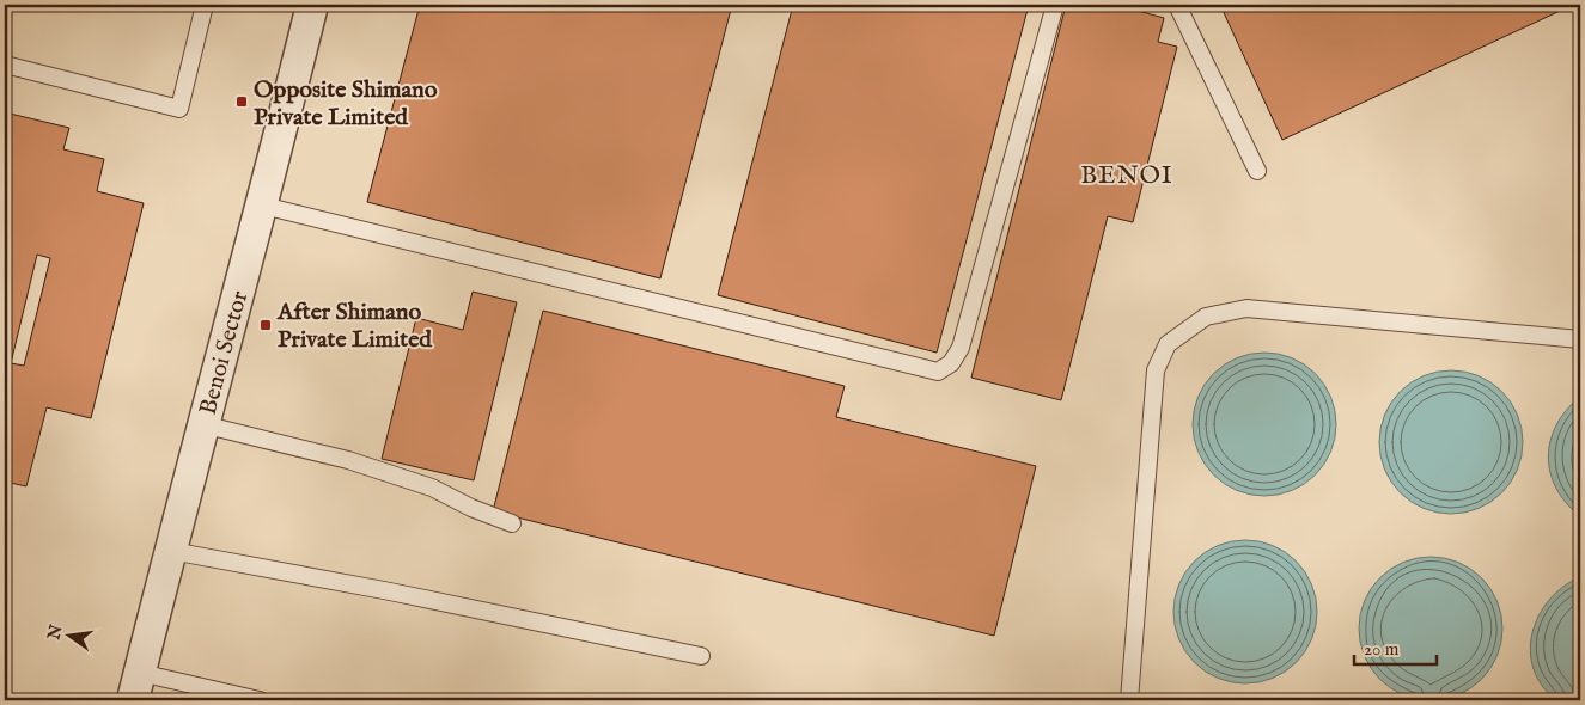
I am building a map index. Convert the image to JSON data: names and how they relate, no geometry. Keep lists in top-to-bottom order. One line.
{"streets":{"street":["Benoi Sector"]},"districts":["BENOI"],"places":{"transit":["Opposite Shimano Private Limited","After Shimano Private Limited"]},"scale_bar":"20 m","north":"left"}
